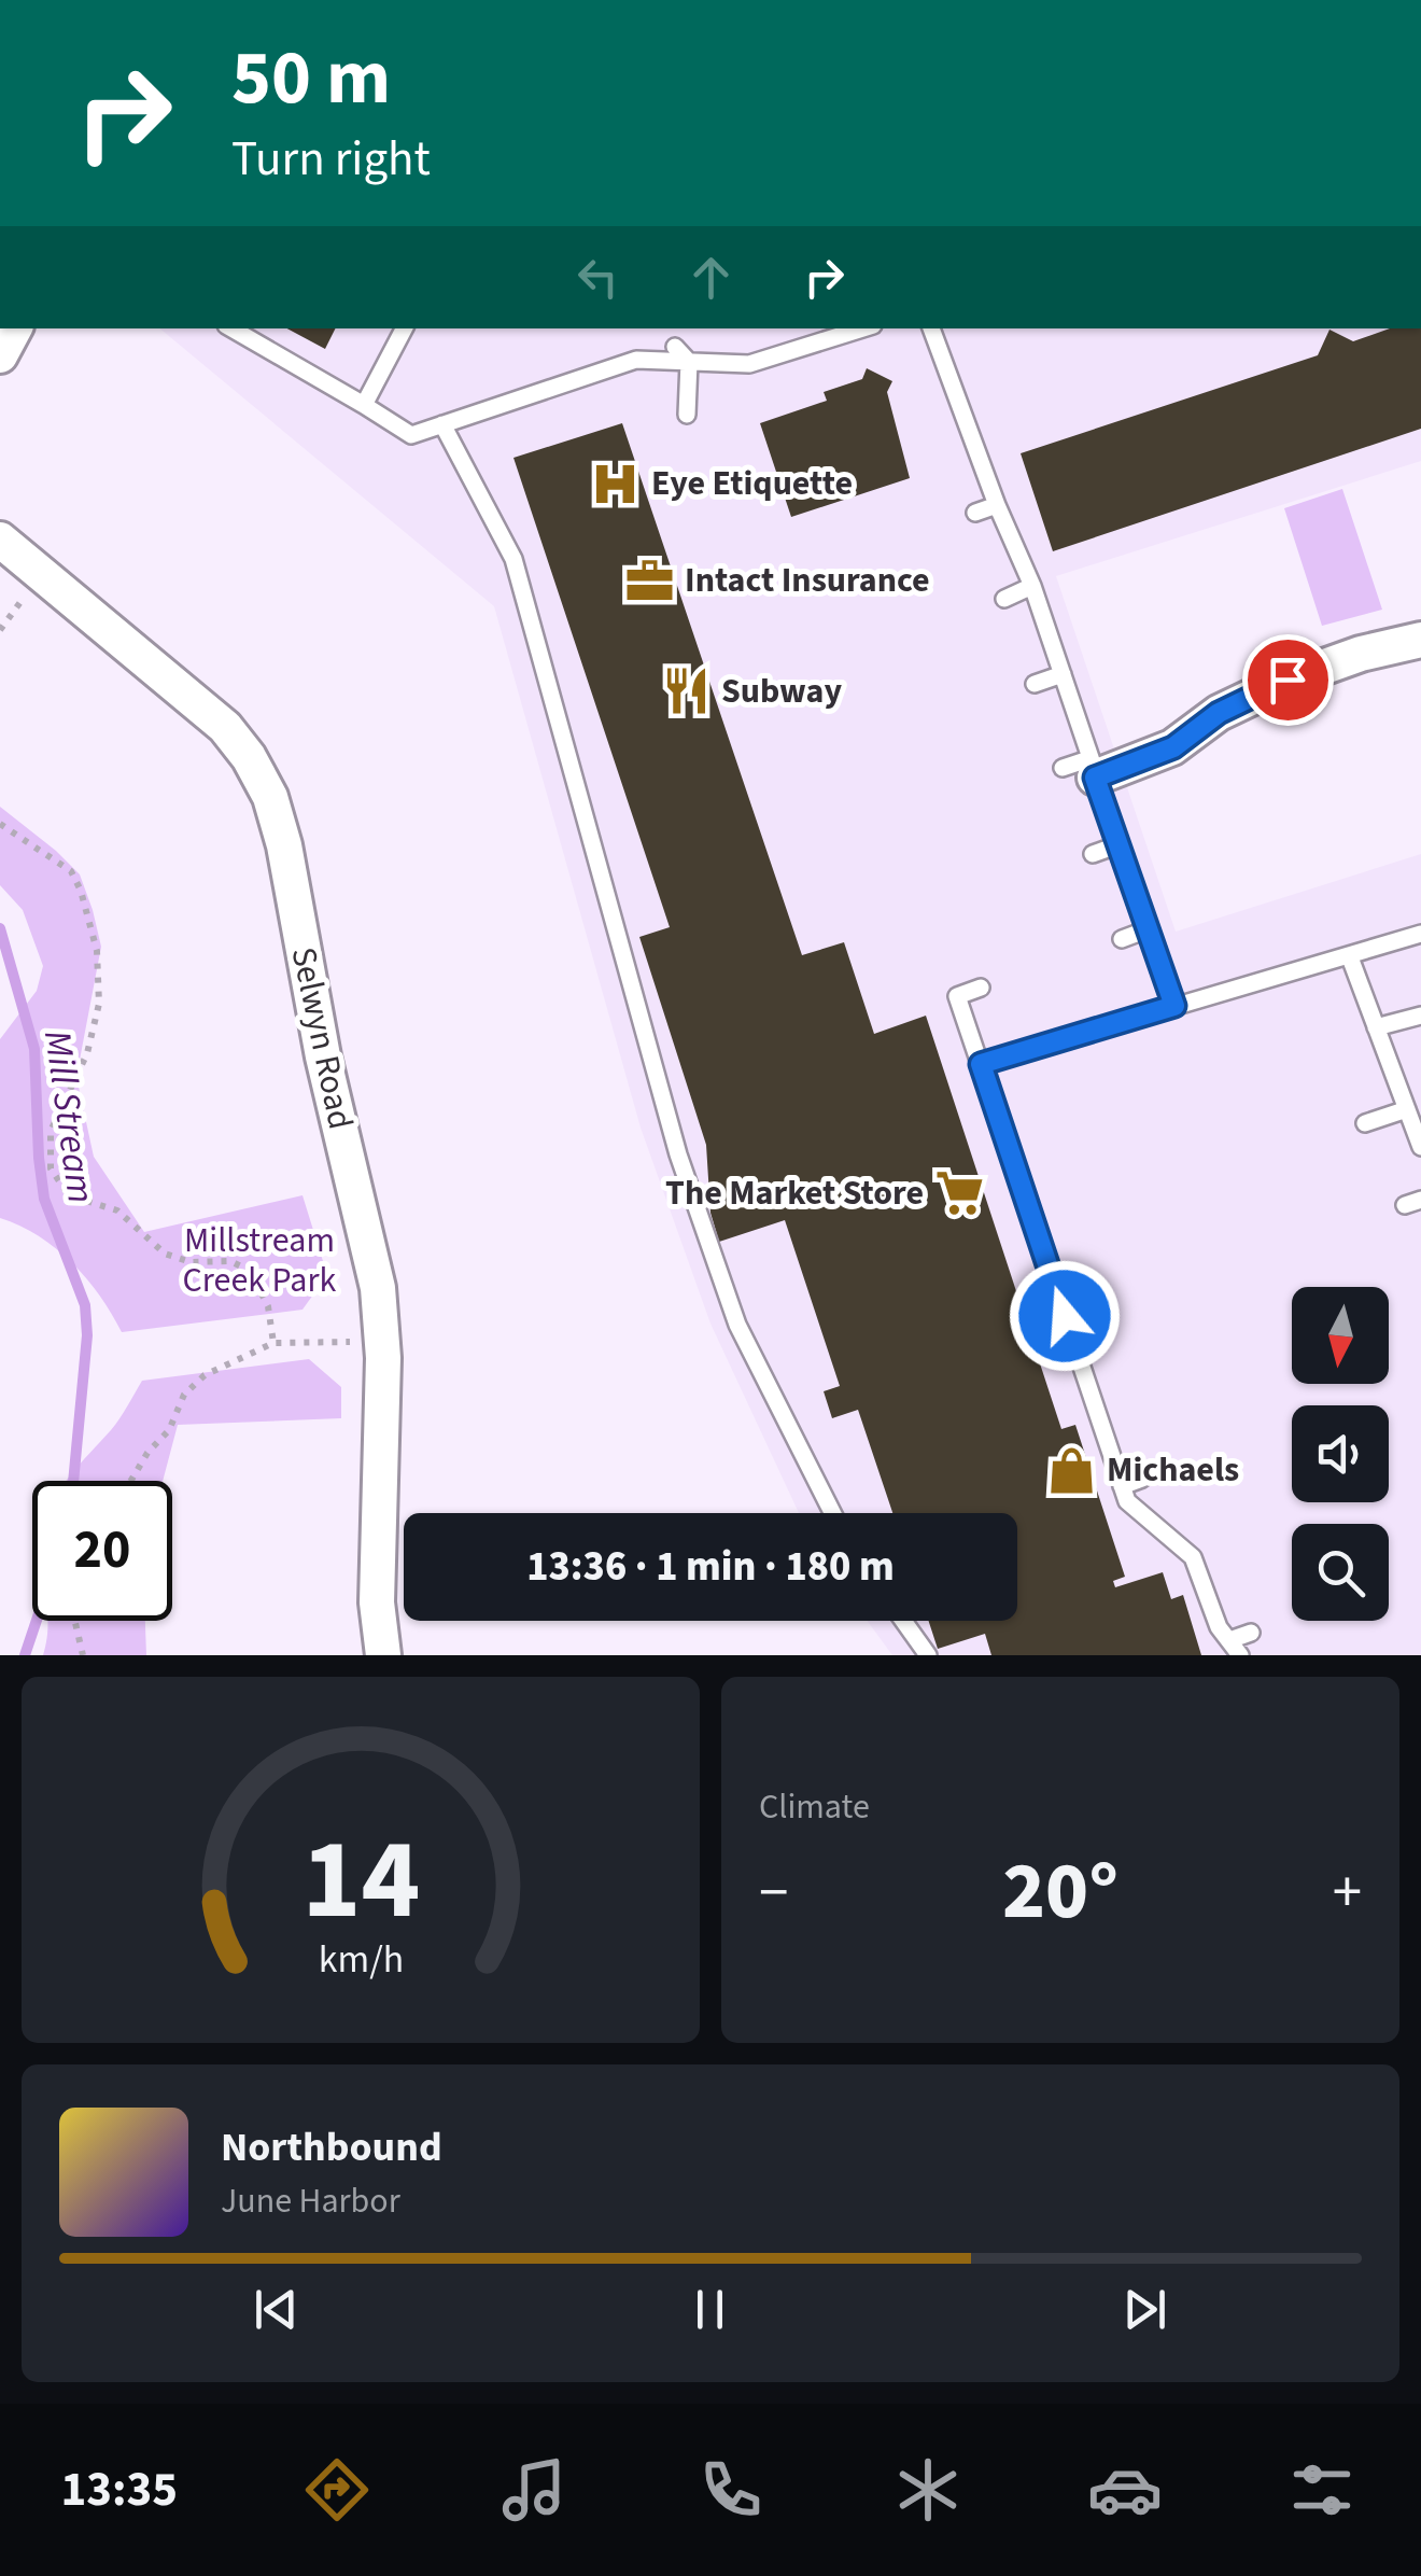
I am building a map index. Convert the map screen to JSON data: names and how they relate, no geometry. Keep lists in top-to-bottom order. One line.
{"streets":{"street":["Selwyn Road"]},"water":["Mill Stream"],"parks":["Millstream Creek Park"],"places":{"hospital":["Eye Etiquette"],"office":["Intact Insurance"],"restaurant":["Subway"],"supermarket":["The Market Store"],"shop":["Michaels"]},"north":"bottom","page":{"turn":["50 m","Turn right"],"limit":"20","trip":"13:36 · 1 min · 180 m","tile":"Climate","heat":["−","20°","+"],"song":["Northbound","June Harbor"],"tabs":"13:35","gauge":["14","km/h"]}}
